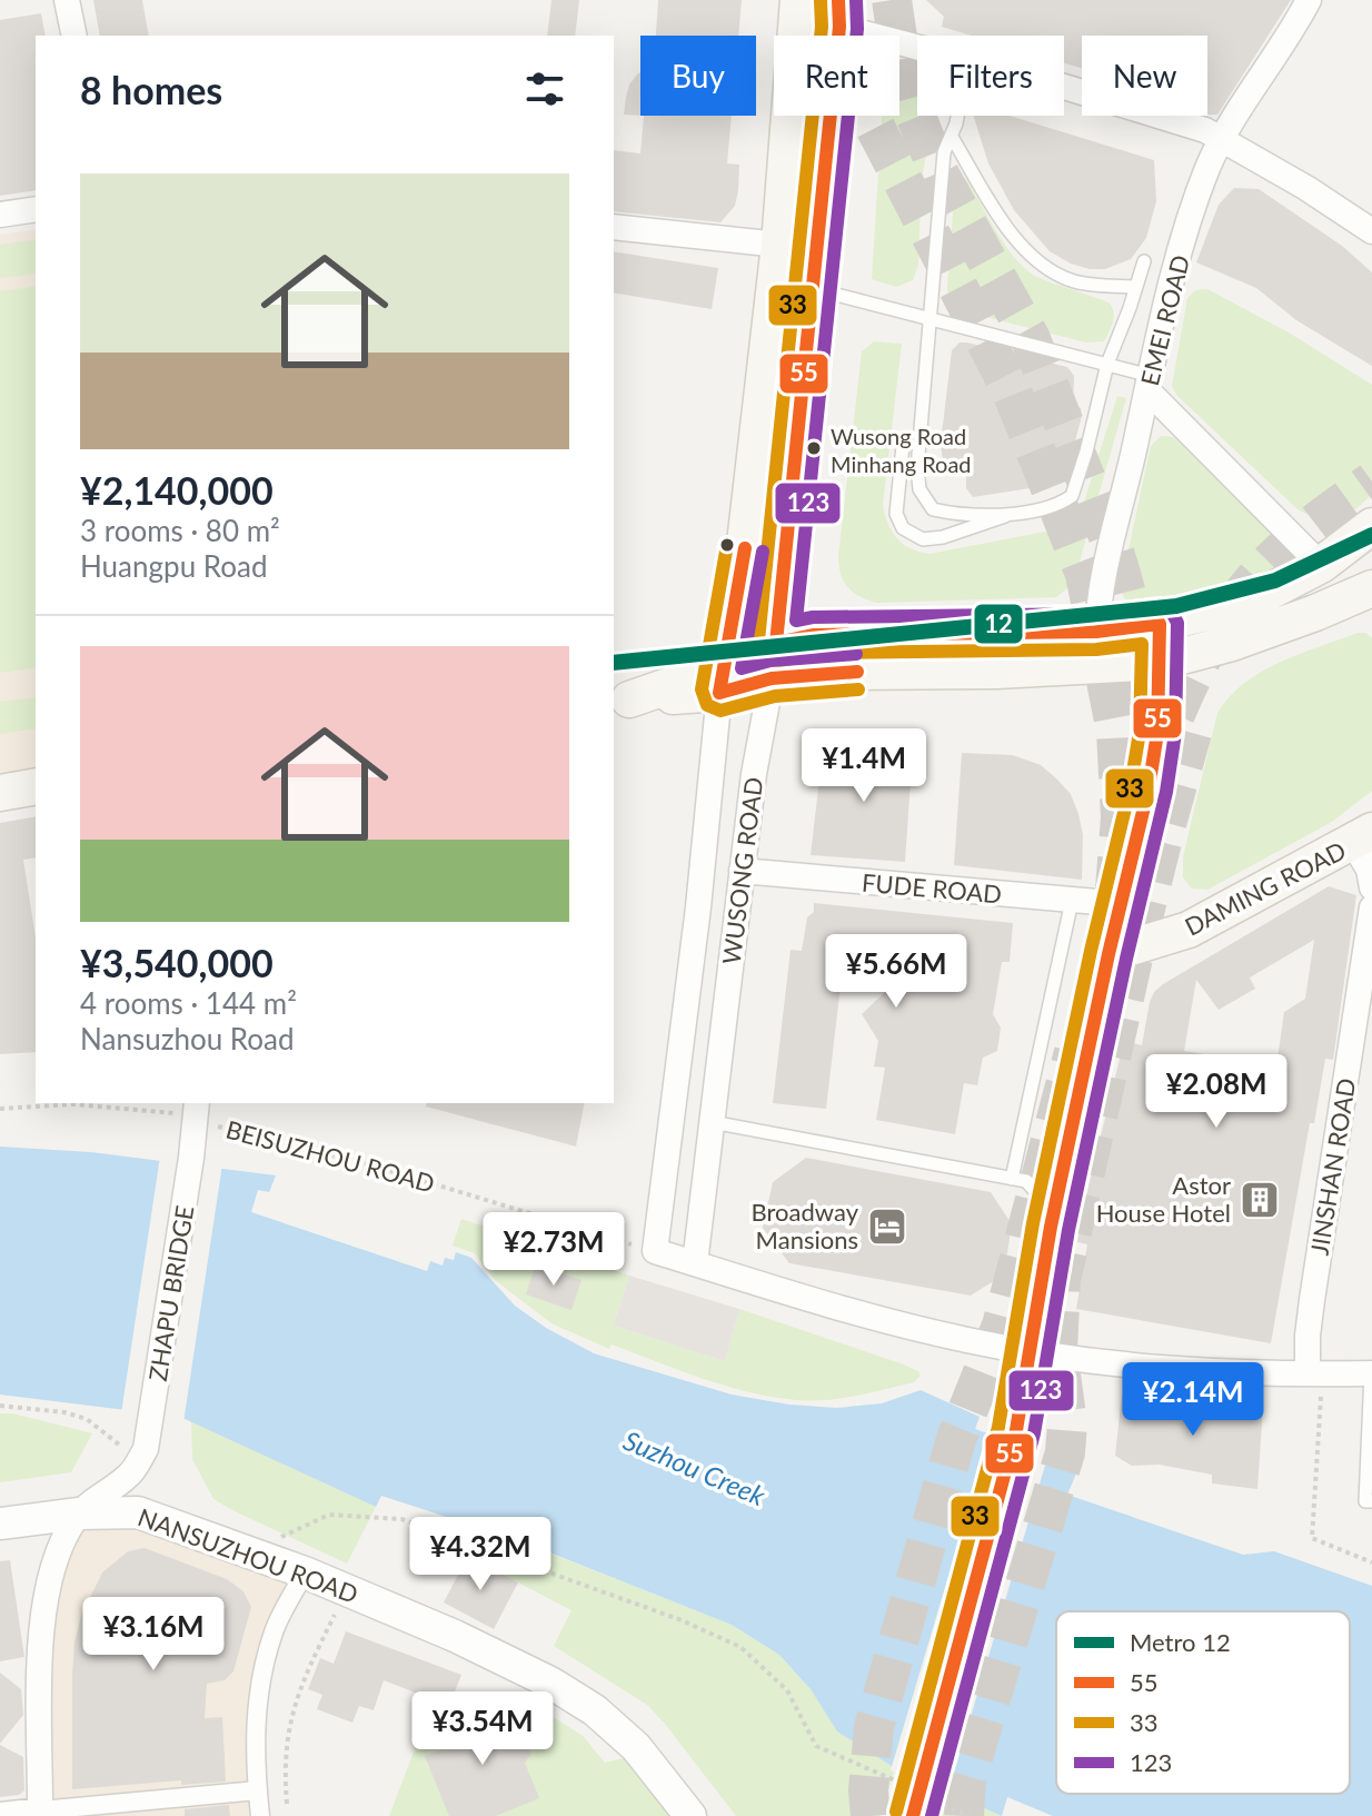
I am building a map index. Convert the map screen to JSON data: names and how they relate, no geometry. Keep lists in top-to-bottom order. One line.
{"streets":{"main road":["WUSONG ROAD","DAMING ROAD"],"street":["EMEI ROAD","FUDE ROAD","JINSHAN ROAD","ZHAPU BRIDGE","NANSUZHOU ROAD"],"path":["BEISUZHOU ROAD"]},"crossings":[["WUSONG ROAD","FUDE ROAD"],["WUSONG ROAD","BEISUZHOU ROAD"],["BEISUZHOU ROAD","ZHAPU BRIDGE"],["ZHAPU BRIDGE","NANSUZHOU ROAD"]],"water":["Suzhou Creek"],"places":{"other":["Wusong Road Minhang Road"],"building":["Astor House Hotel"],"hotel":["Broadway Mansions"]},"lines":["transit line 55","transit line 123","transit line 33","metro line 12"],"legend":["Metro 12","55","33","123"],"page":{"chip":["Buy","Rent","Filters","New"],"heading":"8 homes","list":[{"name":"¥2,140,000","note":"3 rooms · 80 m² · Huangpu Road"},{"name":"¥3,540,000","note":"4 rooms · 144 m² · Nansuzhou Road"}],"price":["¥1.4M","¥5.66M","¥2.08M","¥2.73M","¥2.14M","¥4.32M","¥3.16M","¥3.54M"]}}
